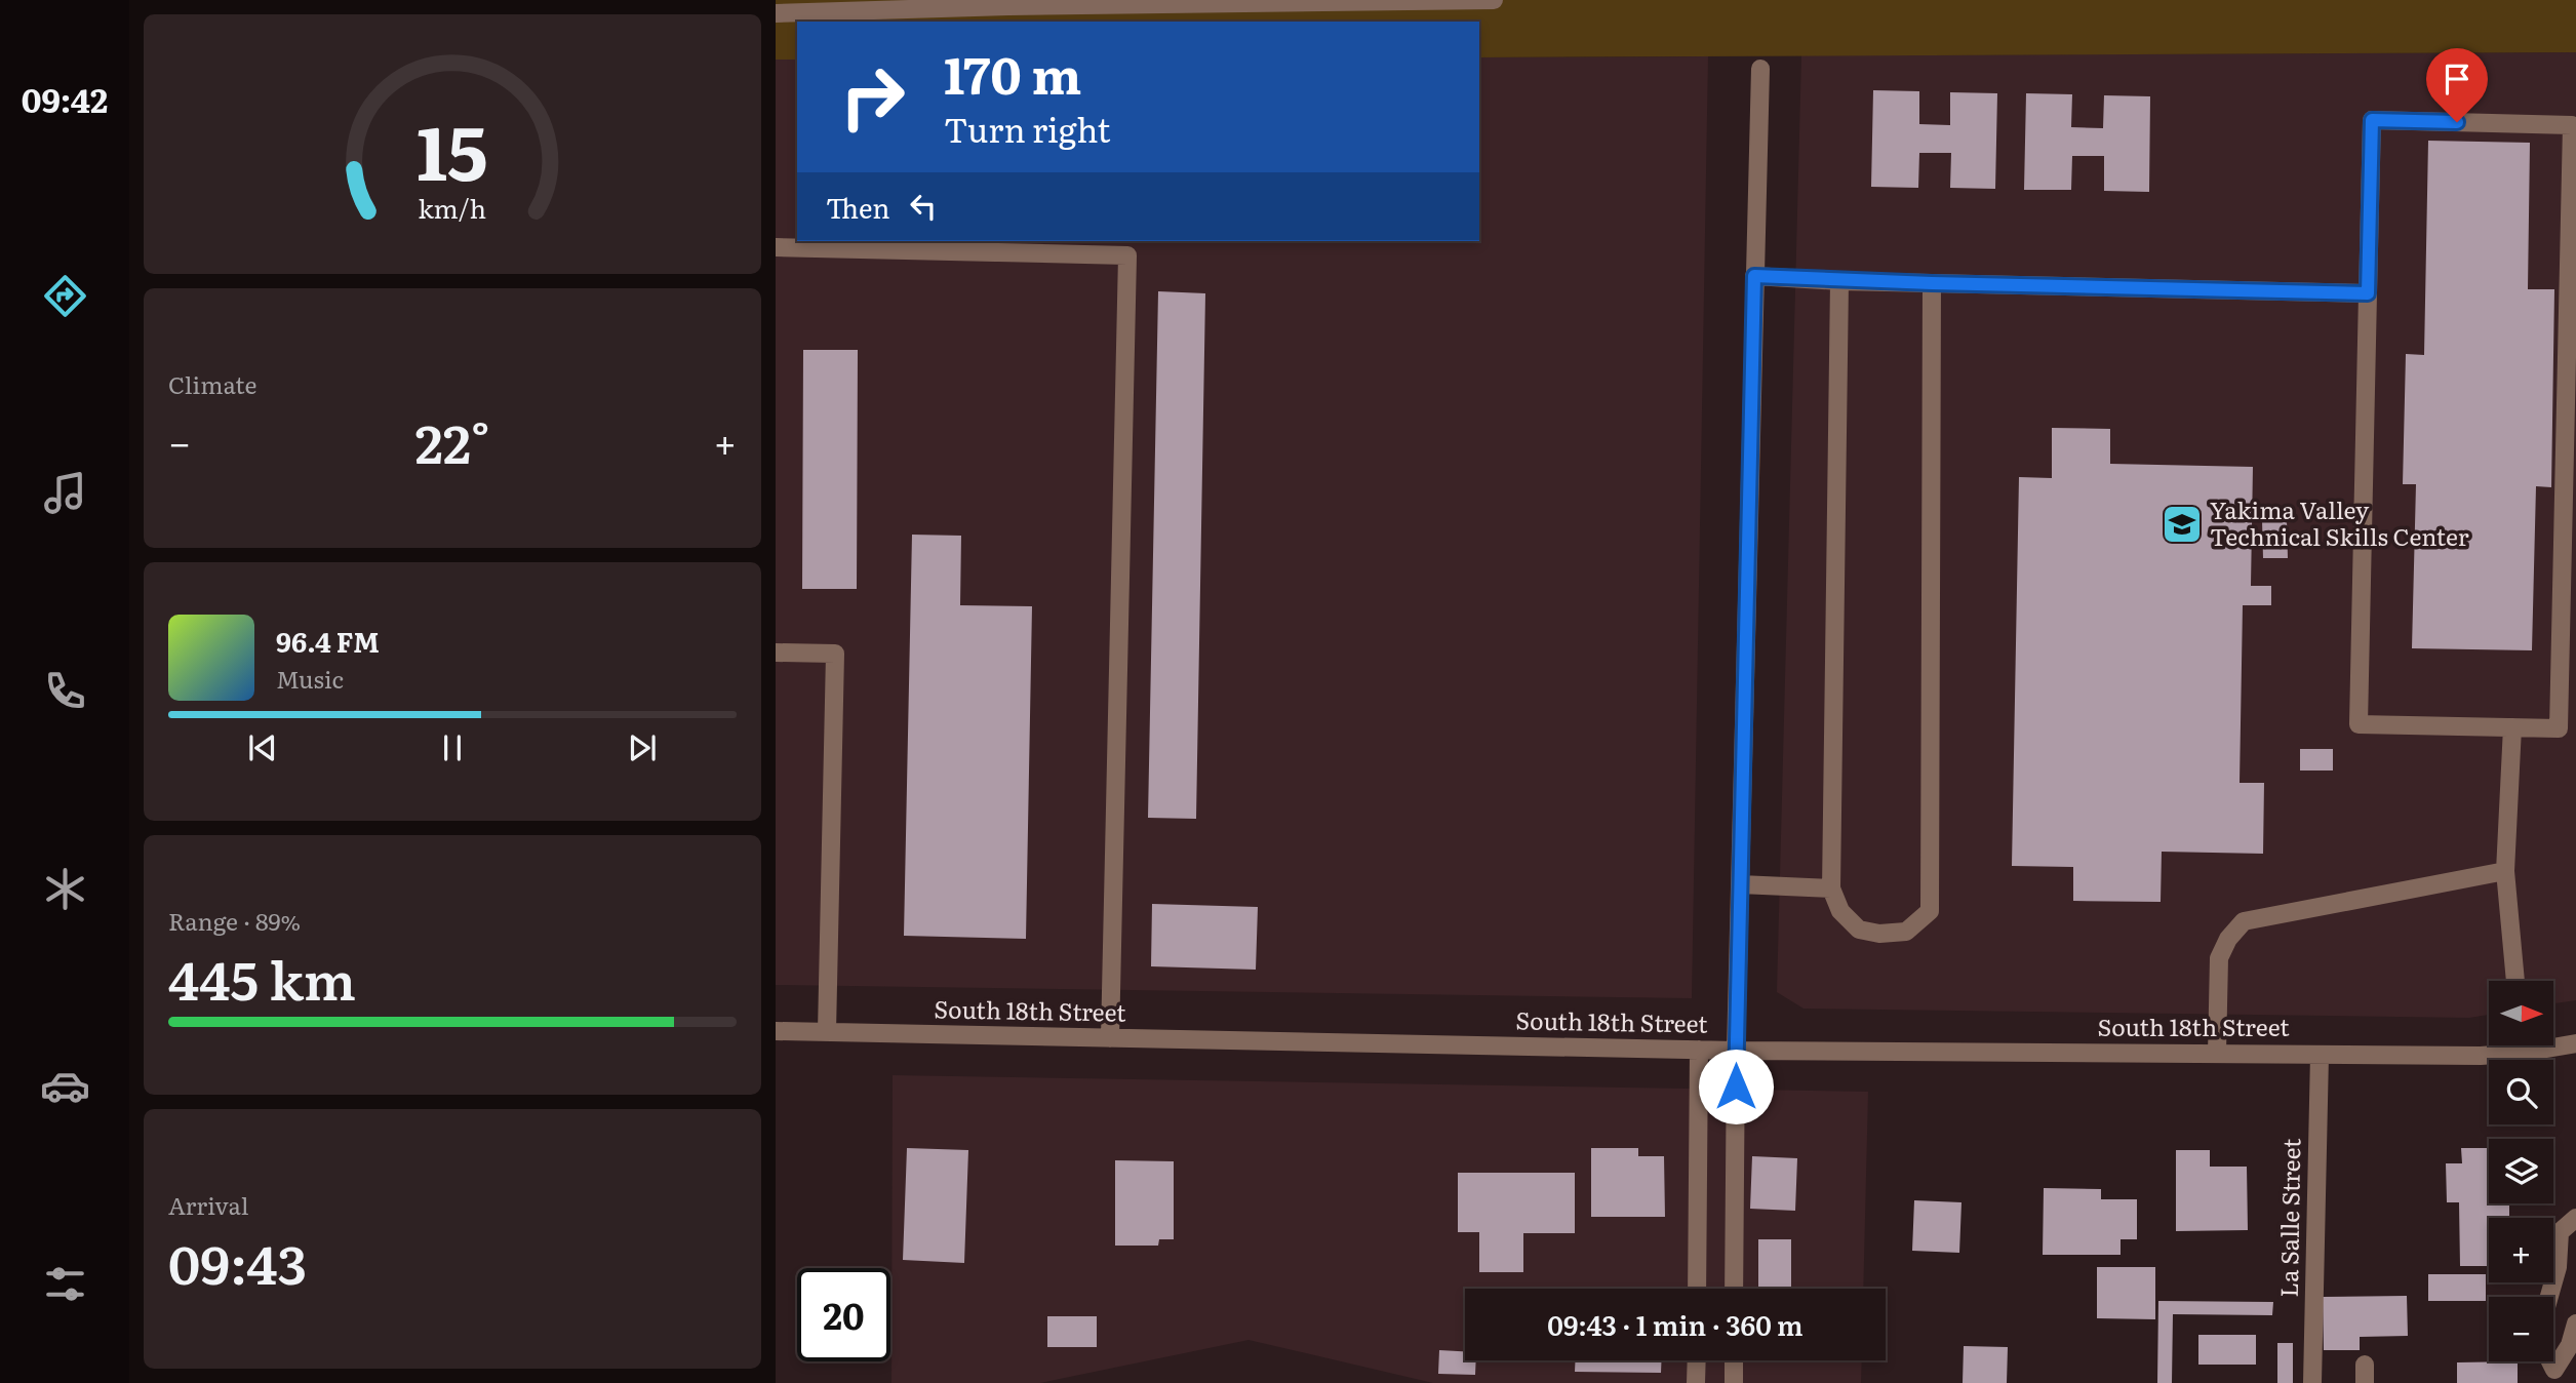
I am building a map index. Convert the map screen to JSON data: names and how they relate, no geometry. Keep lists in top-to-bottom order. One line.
{"streets":{"street":["South 18th Street","La Salle Street"]},"crossings":[["South 18th Street","La Salle Street"]],"places":{"school or university":["Yakima Valley Technical Skills Center"]},"north":"right","page":{"tabs":"09:42","turn":["170 m","Turn right"],"then":"Then","tile":["Climate",["Range · 89%","445 km"],["Arrival","09:43"]],"heat":["−","22°","+"],"song":["96.4 FM","Music"],"map_buttons":["+","−"],"limit":"20","trip":"09:43 · 1 min · 360 m","gauge":["15","km/h"]}}
